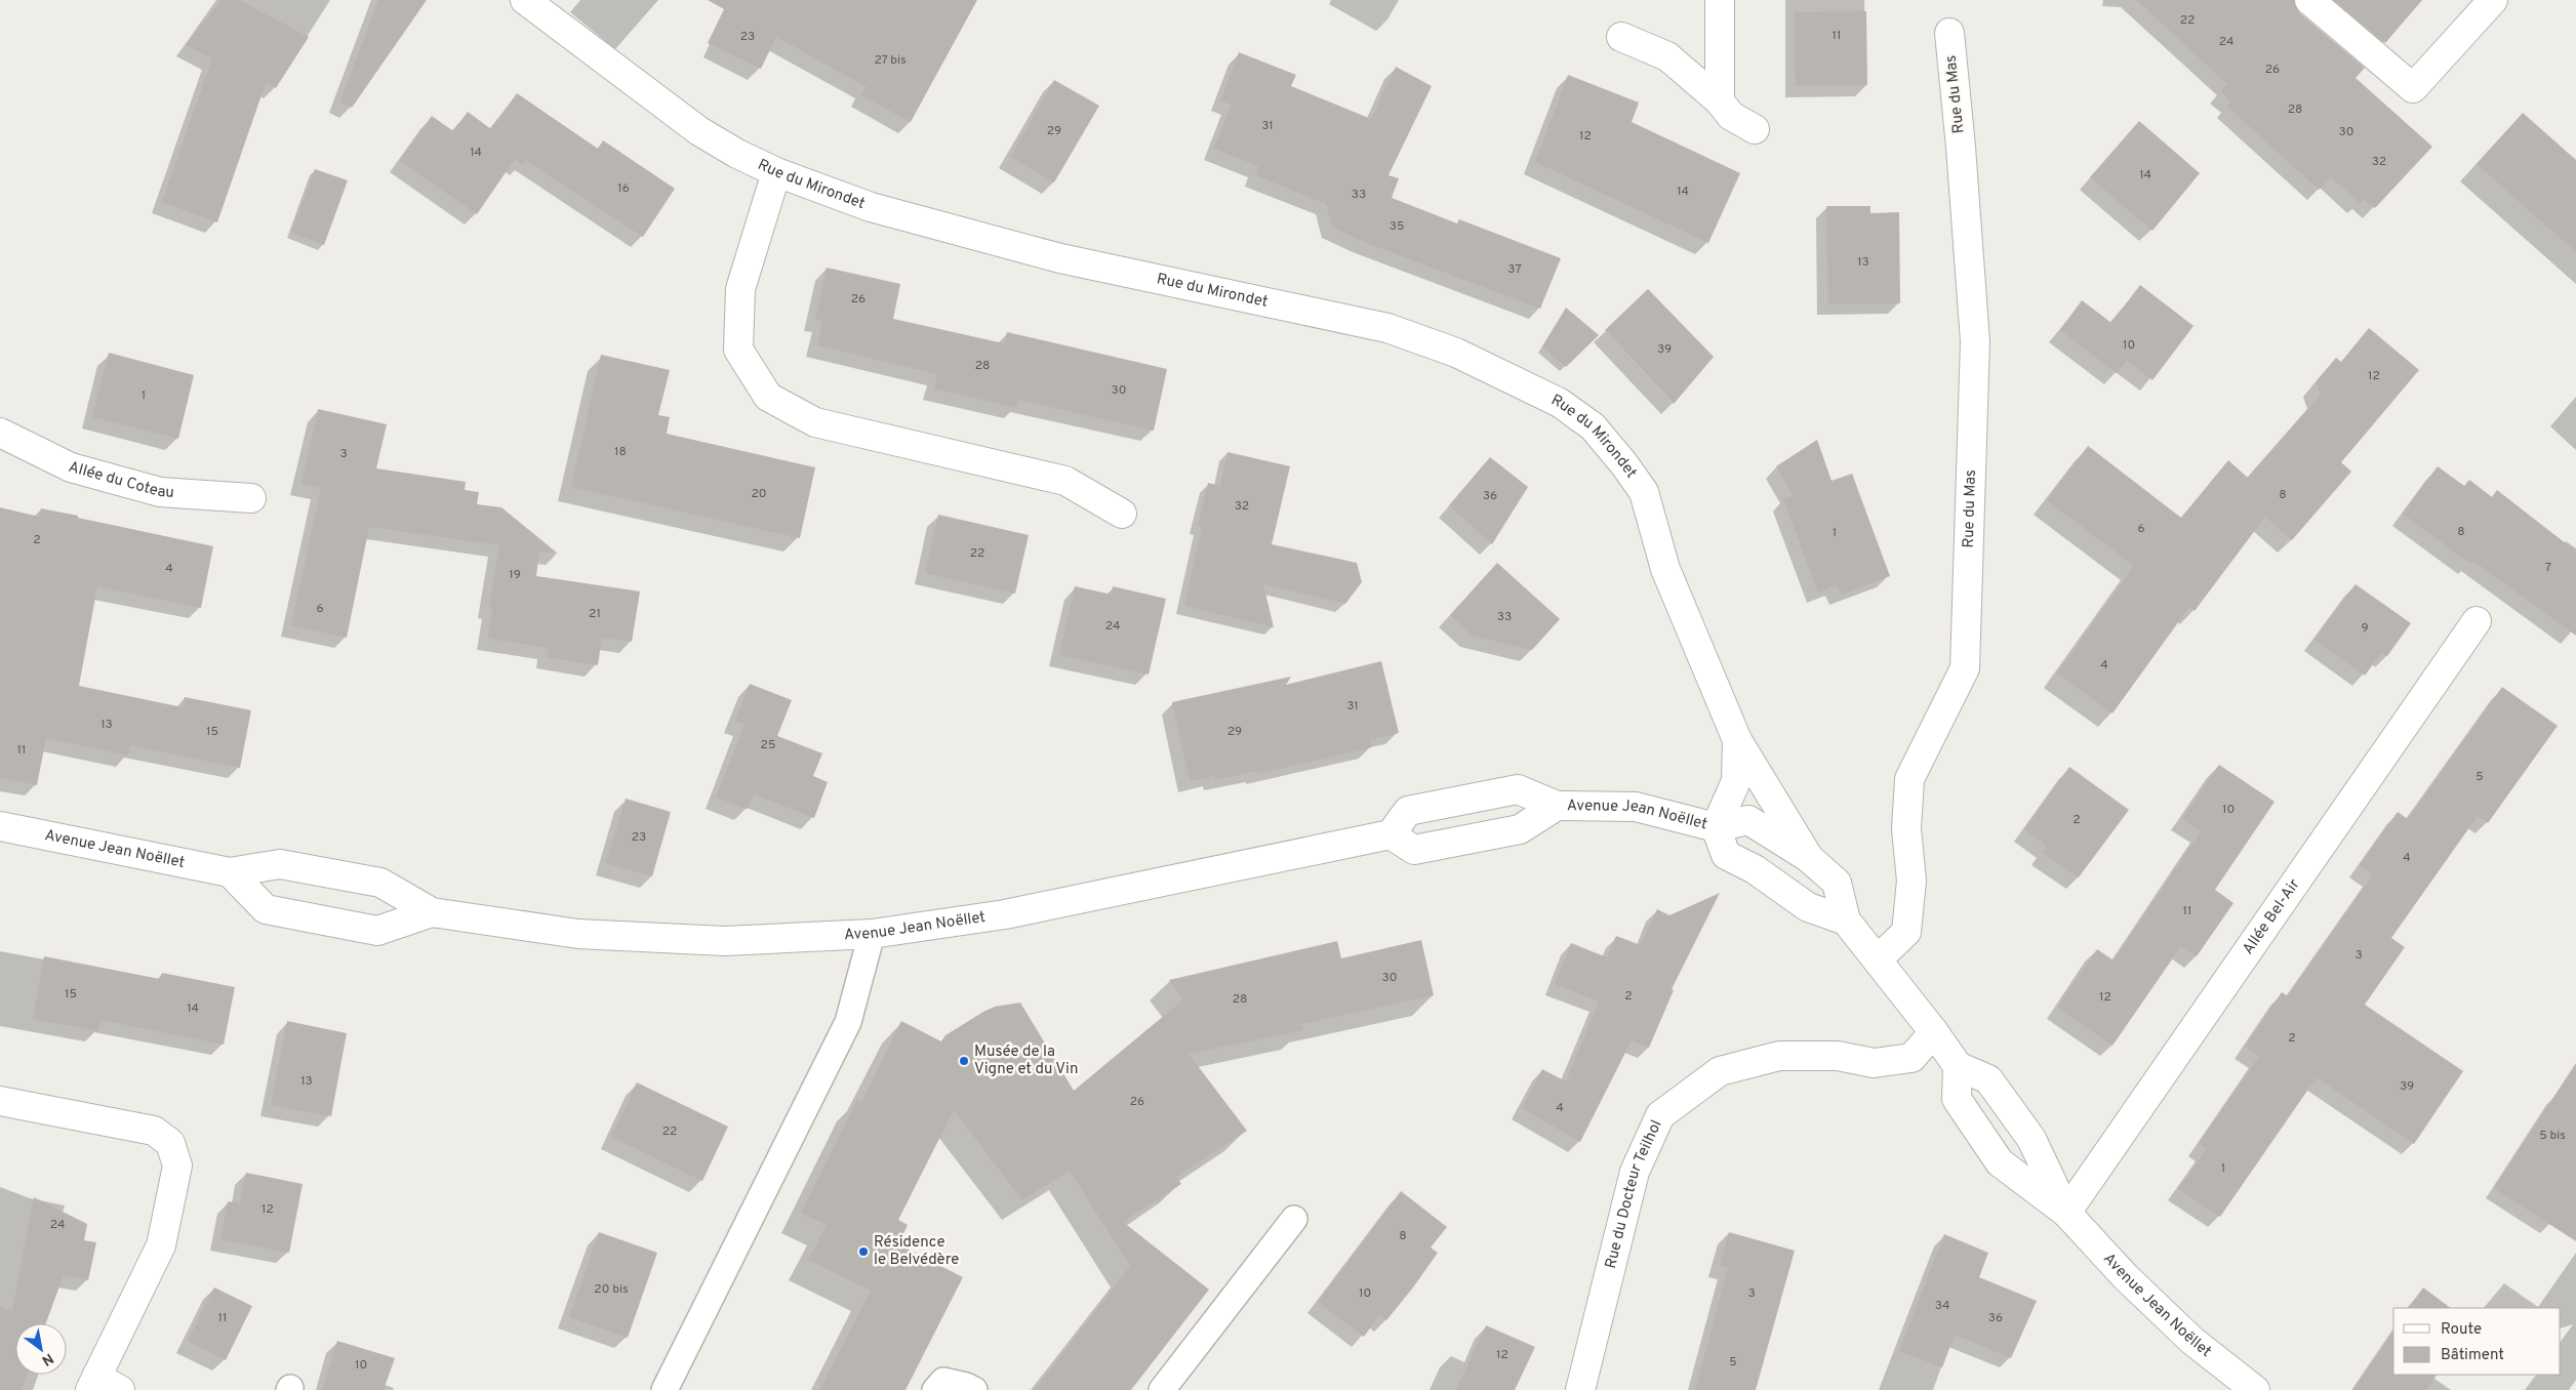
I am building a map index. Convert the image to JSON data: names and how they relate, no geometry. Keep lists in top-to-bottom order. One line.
{"streets":{"street":["Rue du Mas","Rue du Mirondet","Allée du Coteau","Avenue Jean Noëllet","Allée Bel-Air","Rue du Docteur Teilhol"]},"crossings":[["Rue du Mas","Avenue Jean Noëllet"],["Rue du Mirondet","Avenue Jean Noëllet"],["Avenue Jean Noëllet","Allée Bel-Air"],["Avenue Jean Noëllet","Rue du Docteur Teilhol"]],"places":["Musée de la Vigne et du Vin","Résidence le Belvédère"],"house_numbers":["22","11","23","24","27 bis","26","28","31","29","30","12","14","32","14","16","14","33","35","13","37","26","10","39","28","12","30","1","18","3","20","8","36","32","6","8","1","2","22","7","4","19","6","21","33","24","9","4","31","13","15","29","25","11","5","10","2","23","4","11","3","30","15","2","12","28","14","2","13","39","26","4","22","5 bis","1","12","24","8","20 bis","10","3","34","11","36","12","5","10"],"legend":["Route","Bâtiment"],"north":"bottom right"}
